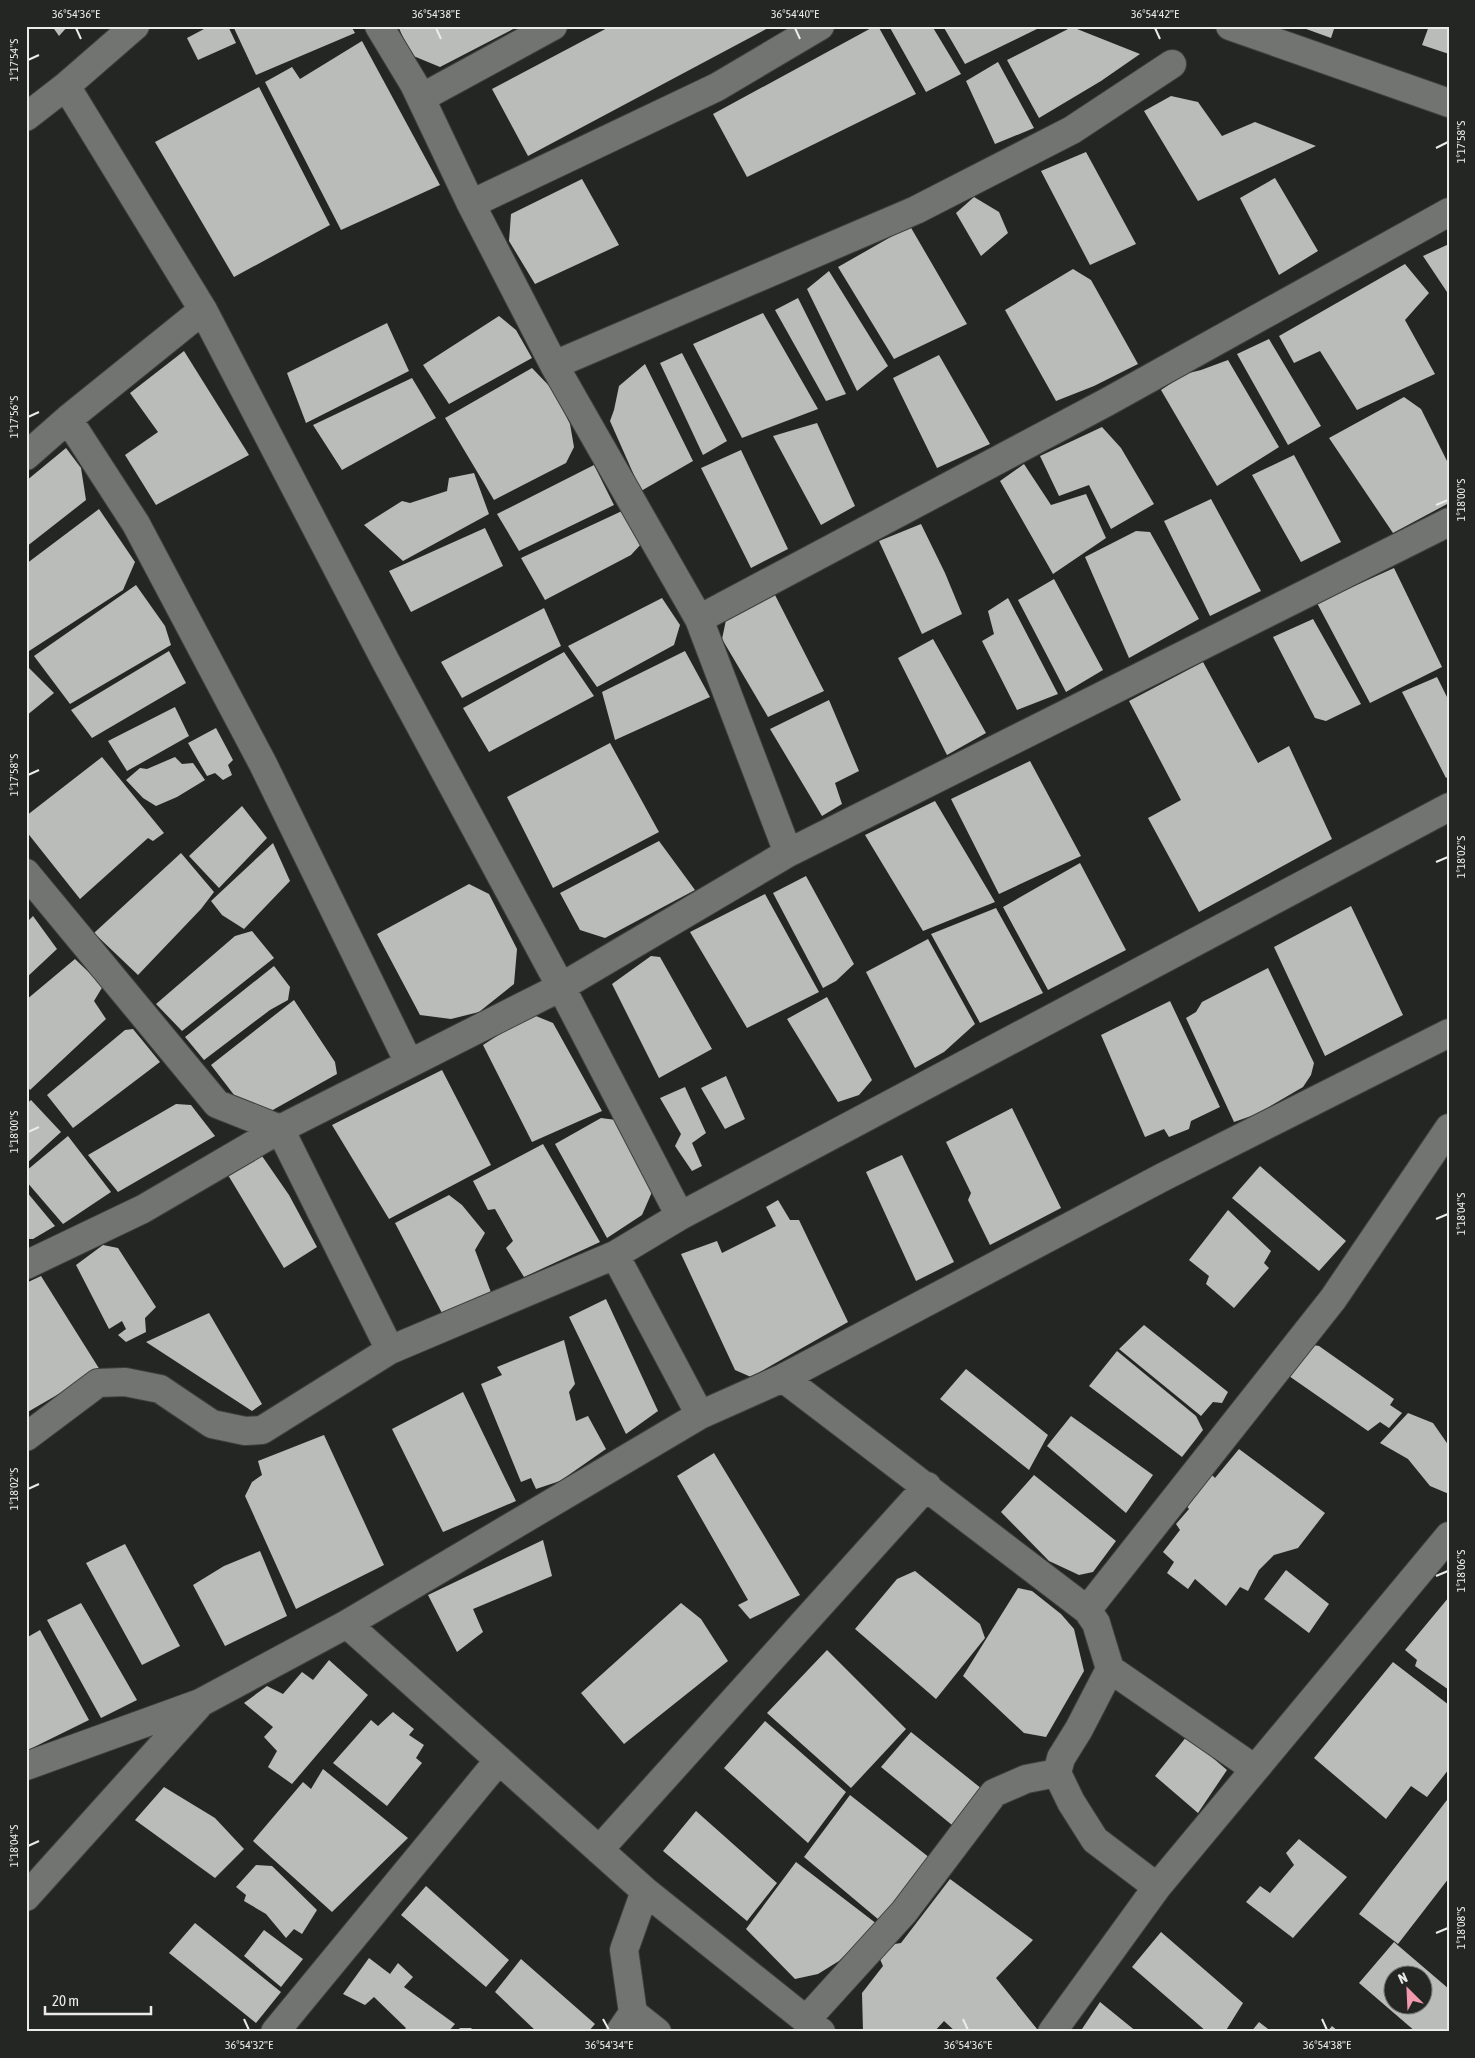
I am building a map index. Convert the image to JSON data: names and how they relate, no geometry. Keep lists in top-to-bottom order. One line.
{"scale_bar":"20 m","north":"top left","coordinates":["36°54'36\"E","36°54'38\"E","36°54'40\"E","36°54'42\"E","1°17'54\"S","1°17'58\"S","1°17'56\"S","1°18'00\"S","1°18'02\"S","1°18'04\"S","1°18'06\"S","1°18'08\"S","36°54'32\"E","36°54'34\"E"]}
